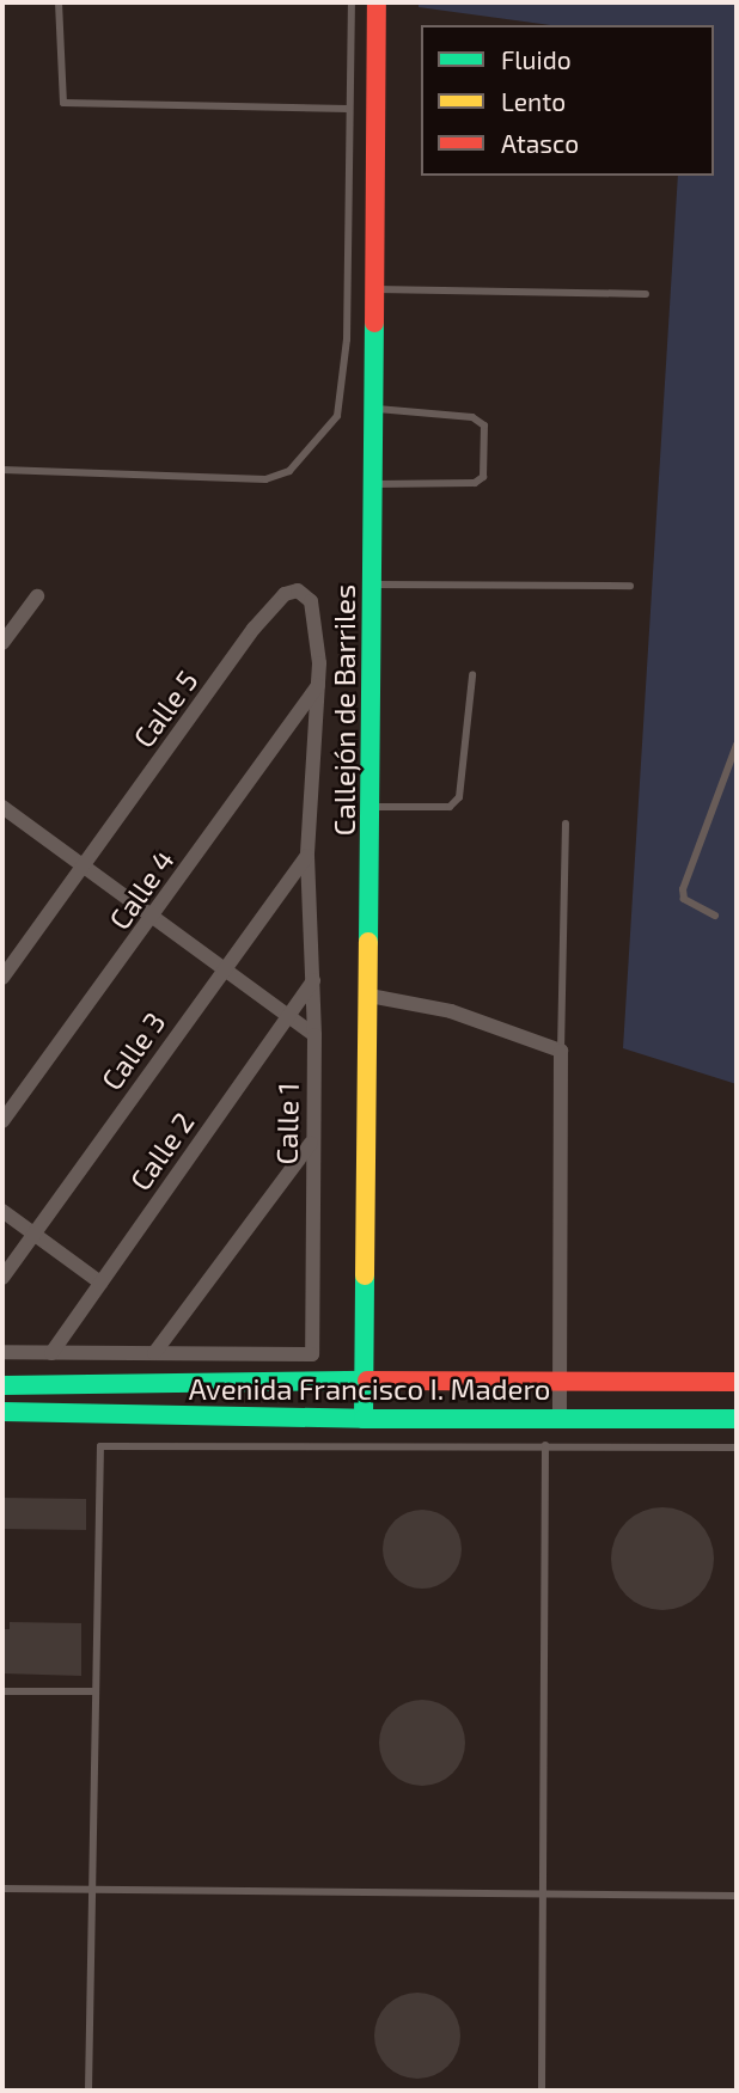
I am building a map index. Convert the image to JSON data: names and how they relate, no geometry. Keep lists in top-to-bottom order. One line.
{"streets":{"main road":["Callejón de Barriles","Avenida Francisco I. Madero"],"street":["Calle 5","Calle 4","Calle 3","Calle 1","Calle 2"]},"crossings":[["Calle 5","Calle 1"],["Callejón de Barriles","Avenida Francisco I. Madero"],["Calle 4","Calle 1"],["Calle 3","Calle 1"],["Calle 1","Calle 2"]],"legend":["Fluido","Lento","Atasco"]}
